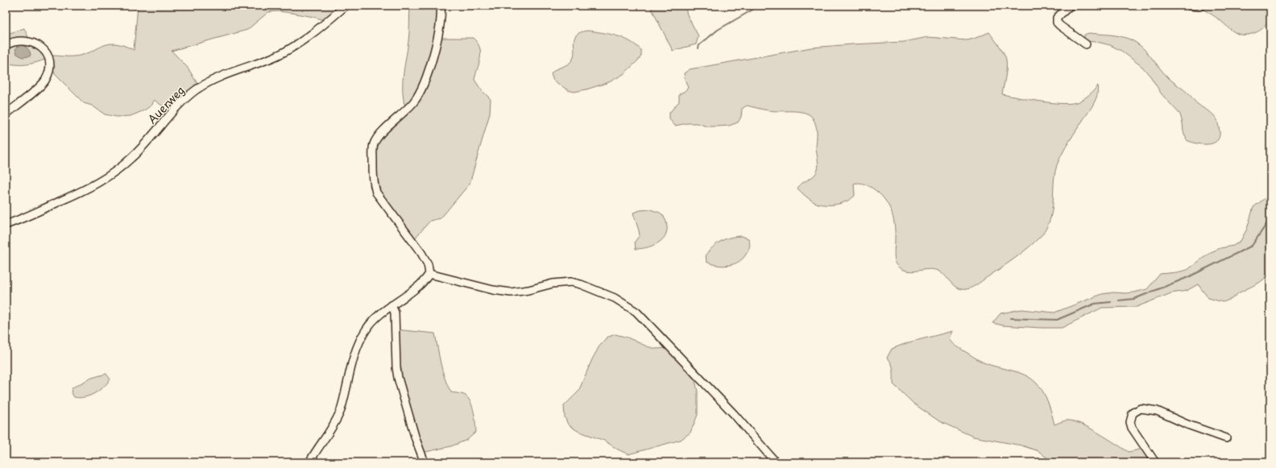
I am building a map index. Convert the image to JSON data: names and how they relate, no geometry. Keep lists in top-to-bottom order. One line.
{"streets":{"street":["Auerweg"]}}
